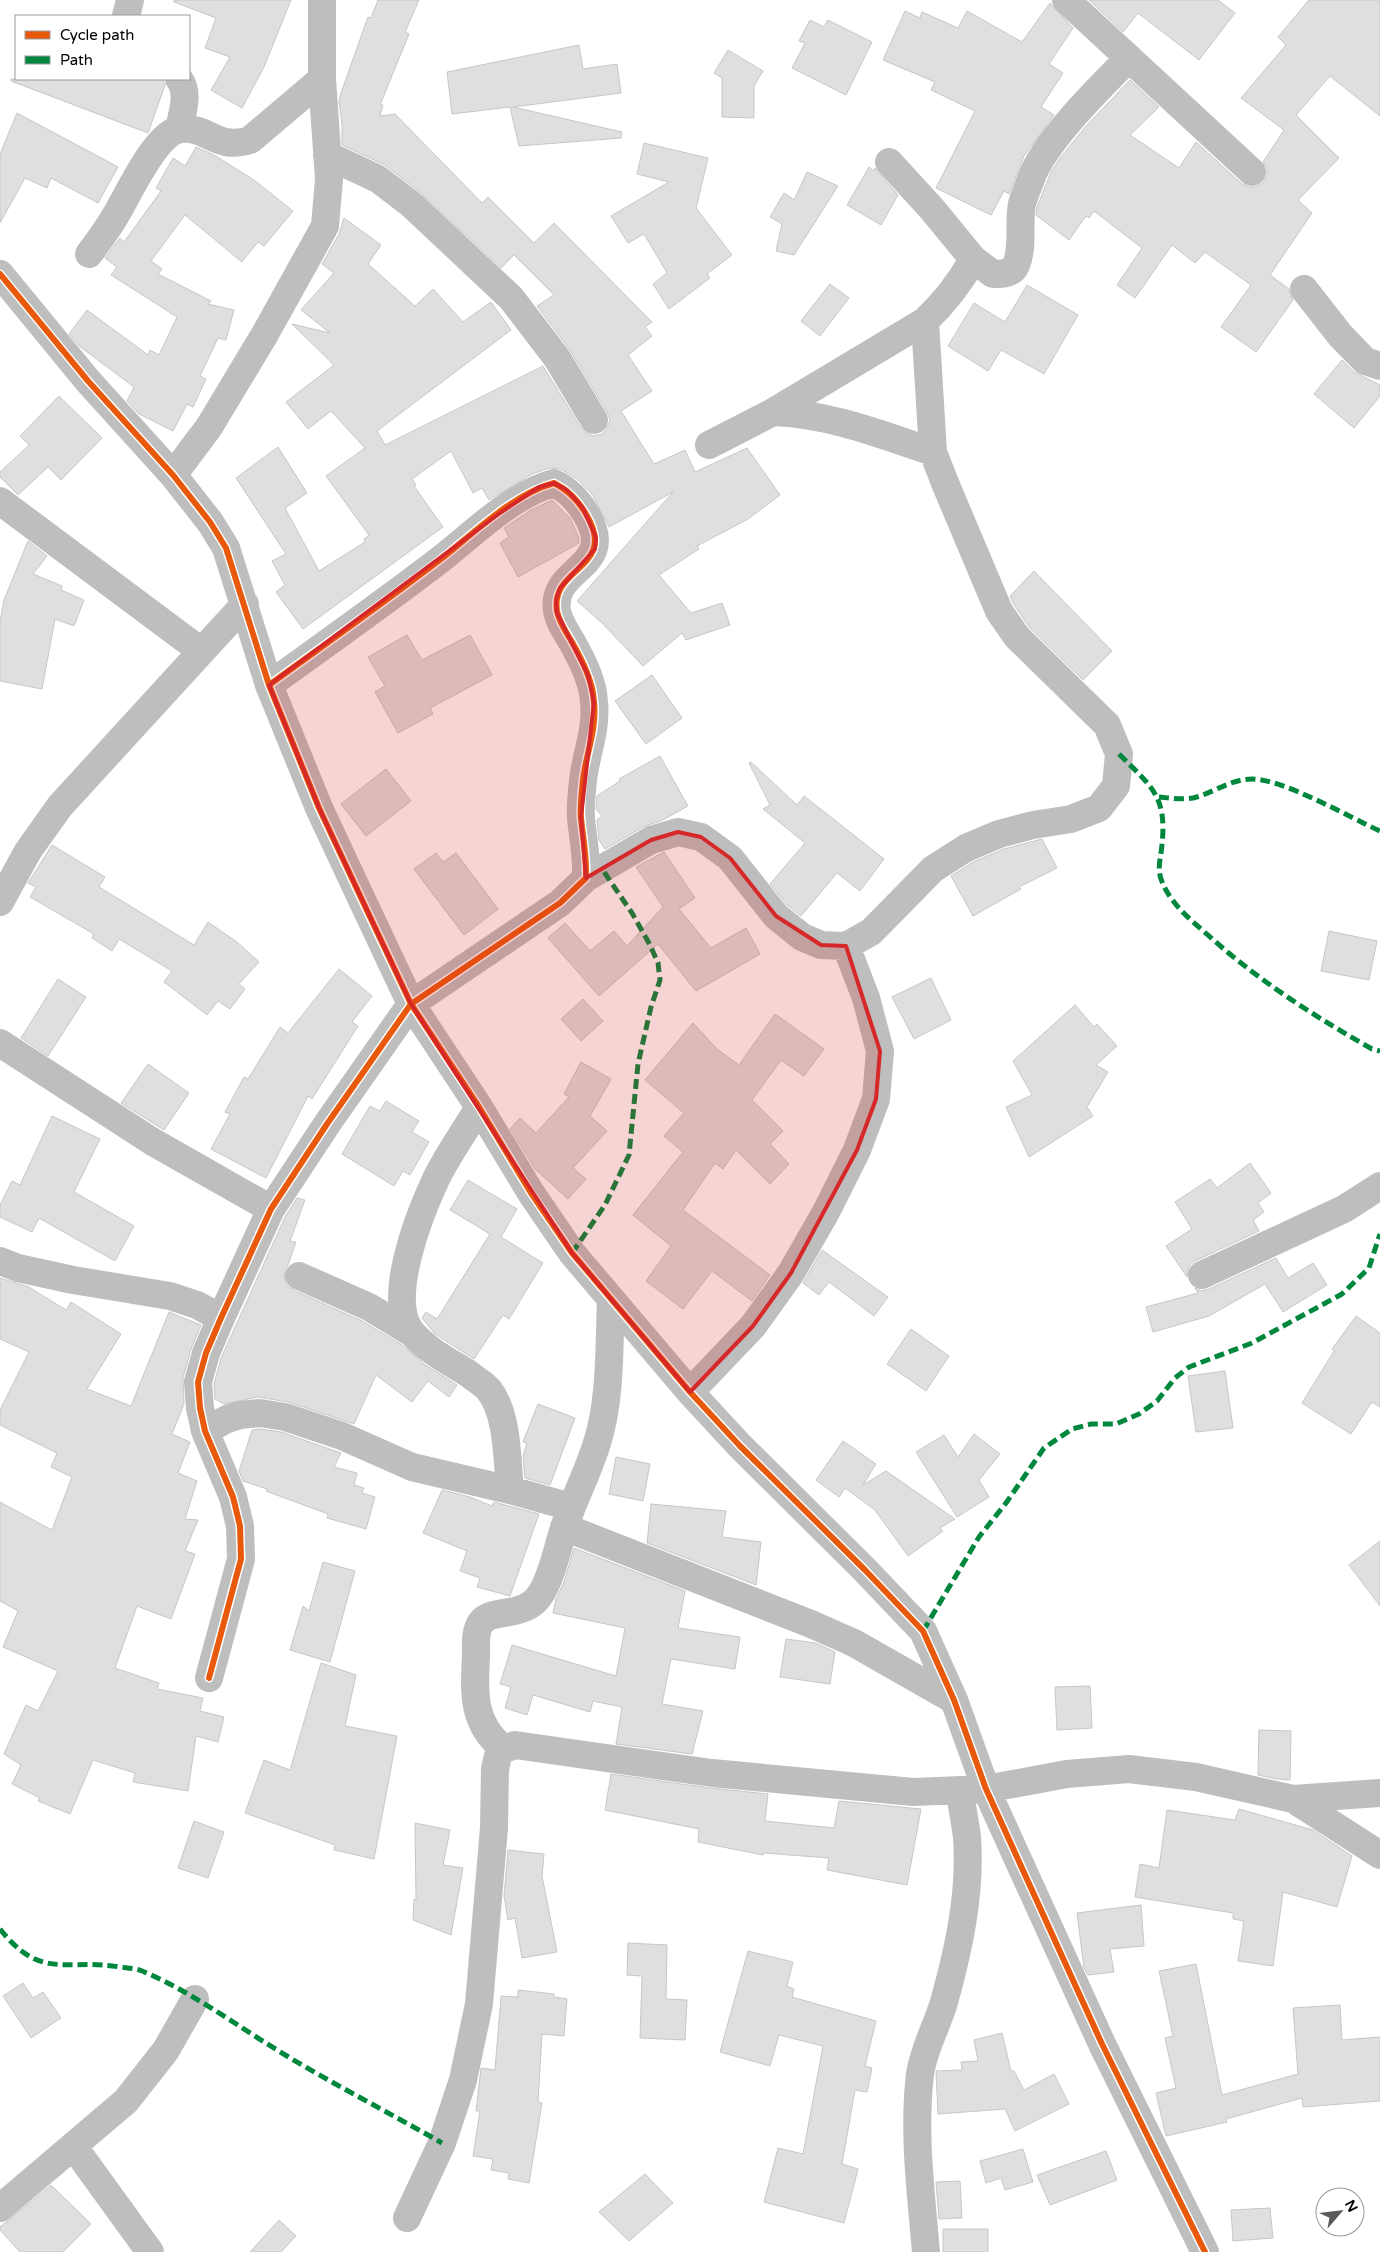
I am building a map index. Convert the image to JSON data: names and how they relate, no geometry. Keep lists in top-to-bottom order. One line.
{"legend":["Cycle path","Path"],"north":"top right"}
